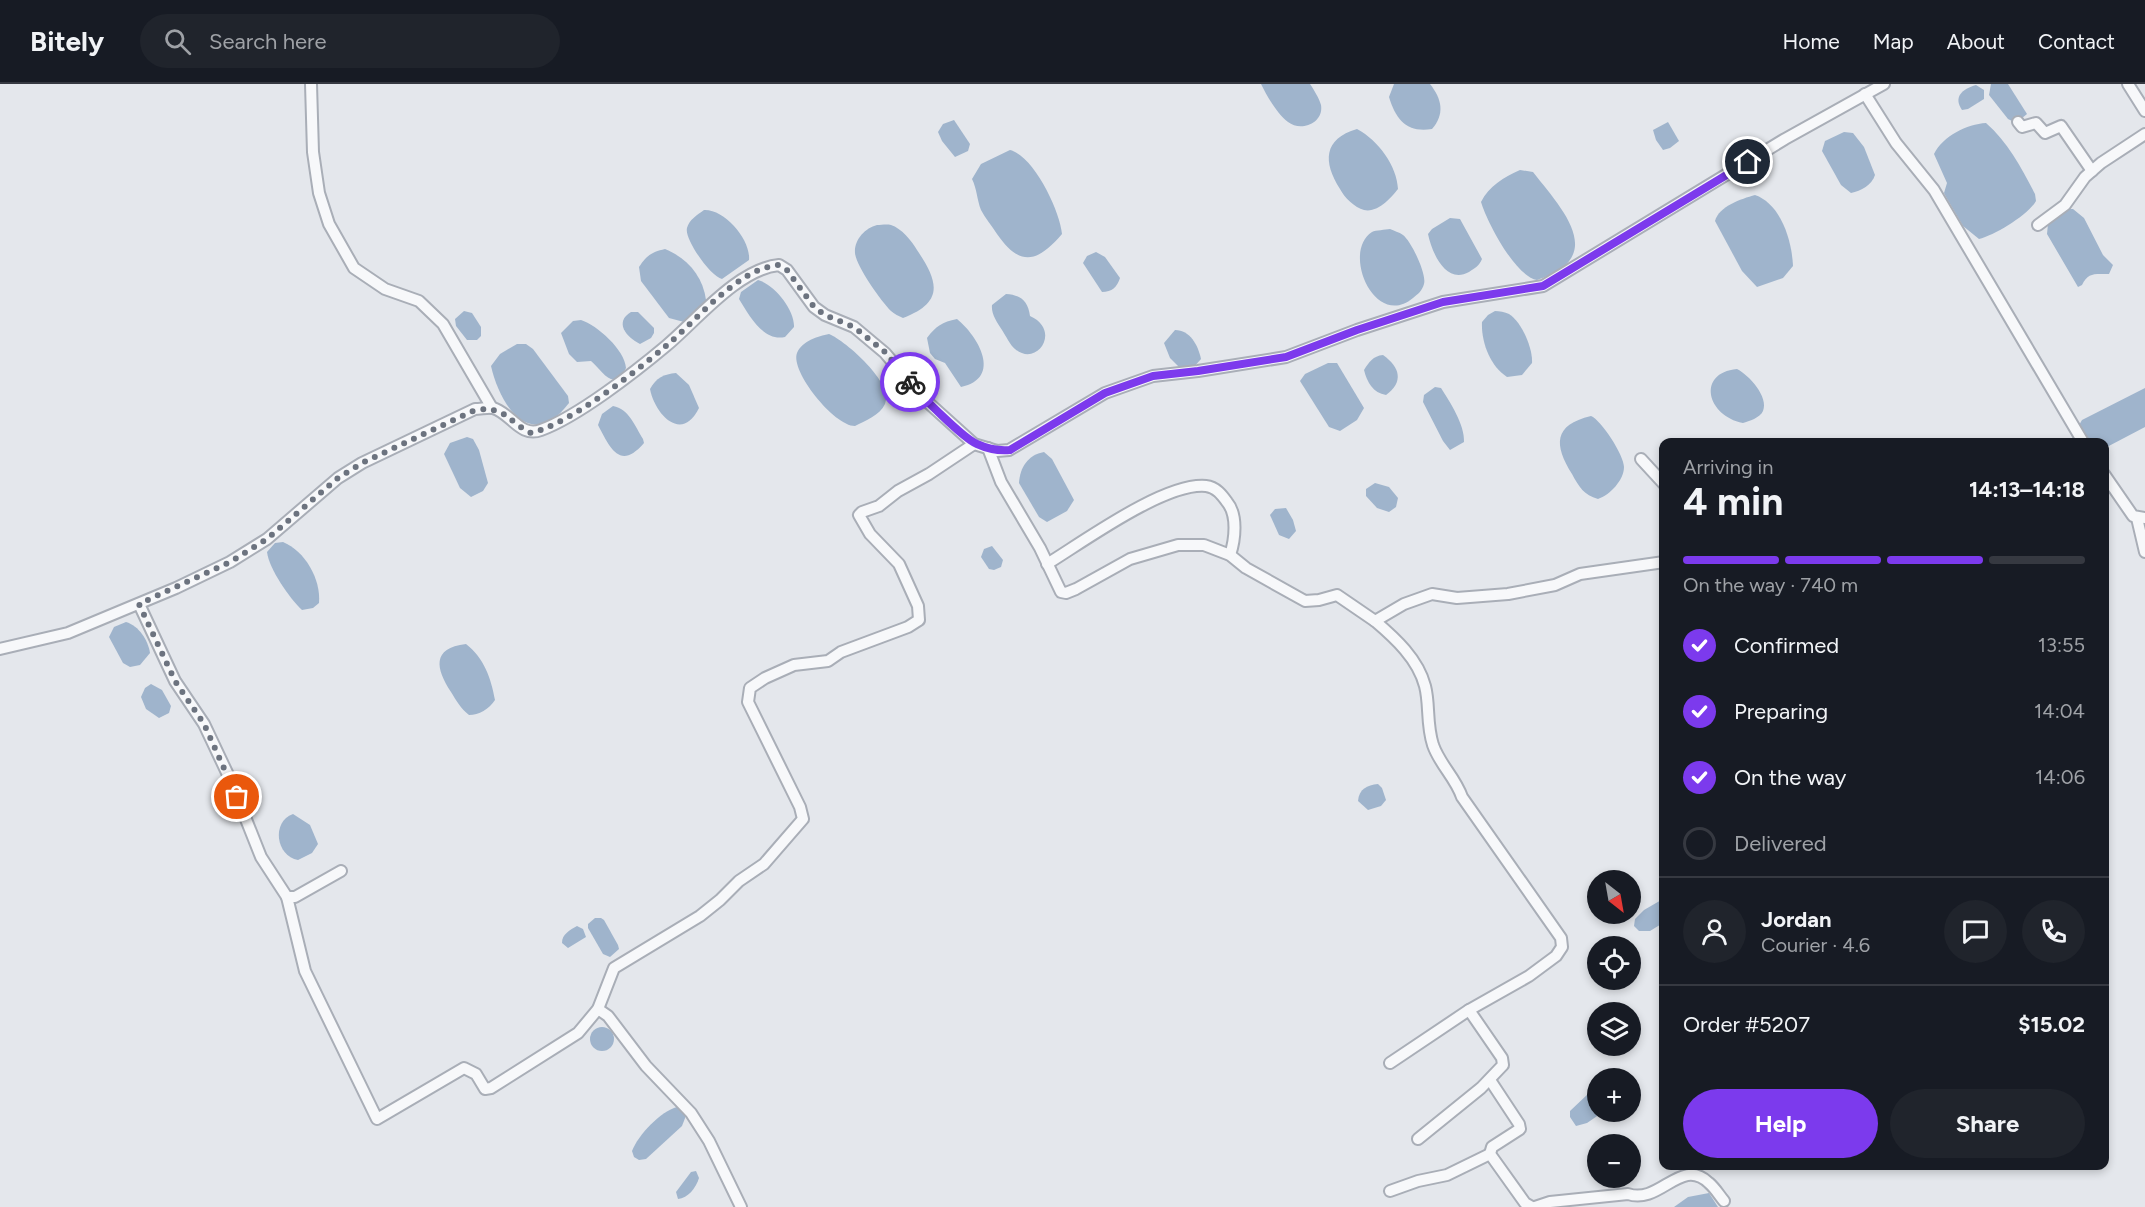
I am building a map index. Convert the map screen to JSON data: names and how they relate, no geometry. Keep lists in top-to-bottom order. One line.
{"north":"bottom right","page":{"header":"Bitely","search":"Search here","nav":["Home","Map","About","Contact"],"heading":["4 min","Arriving in","14:13–14:18"],"panel":["Jordan","Courier · 4.6","Order #5207","$15.02"],"bar":"On the way · 740 m","list":[["Confirmed","13:55"],["Preparing","14:04"],["On the way","14:06"],"Delivered"],"map_buttons":["+","−"],"buttons":["Help","Share"]}}
